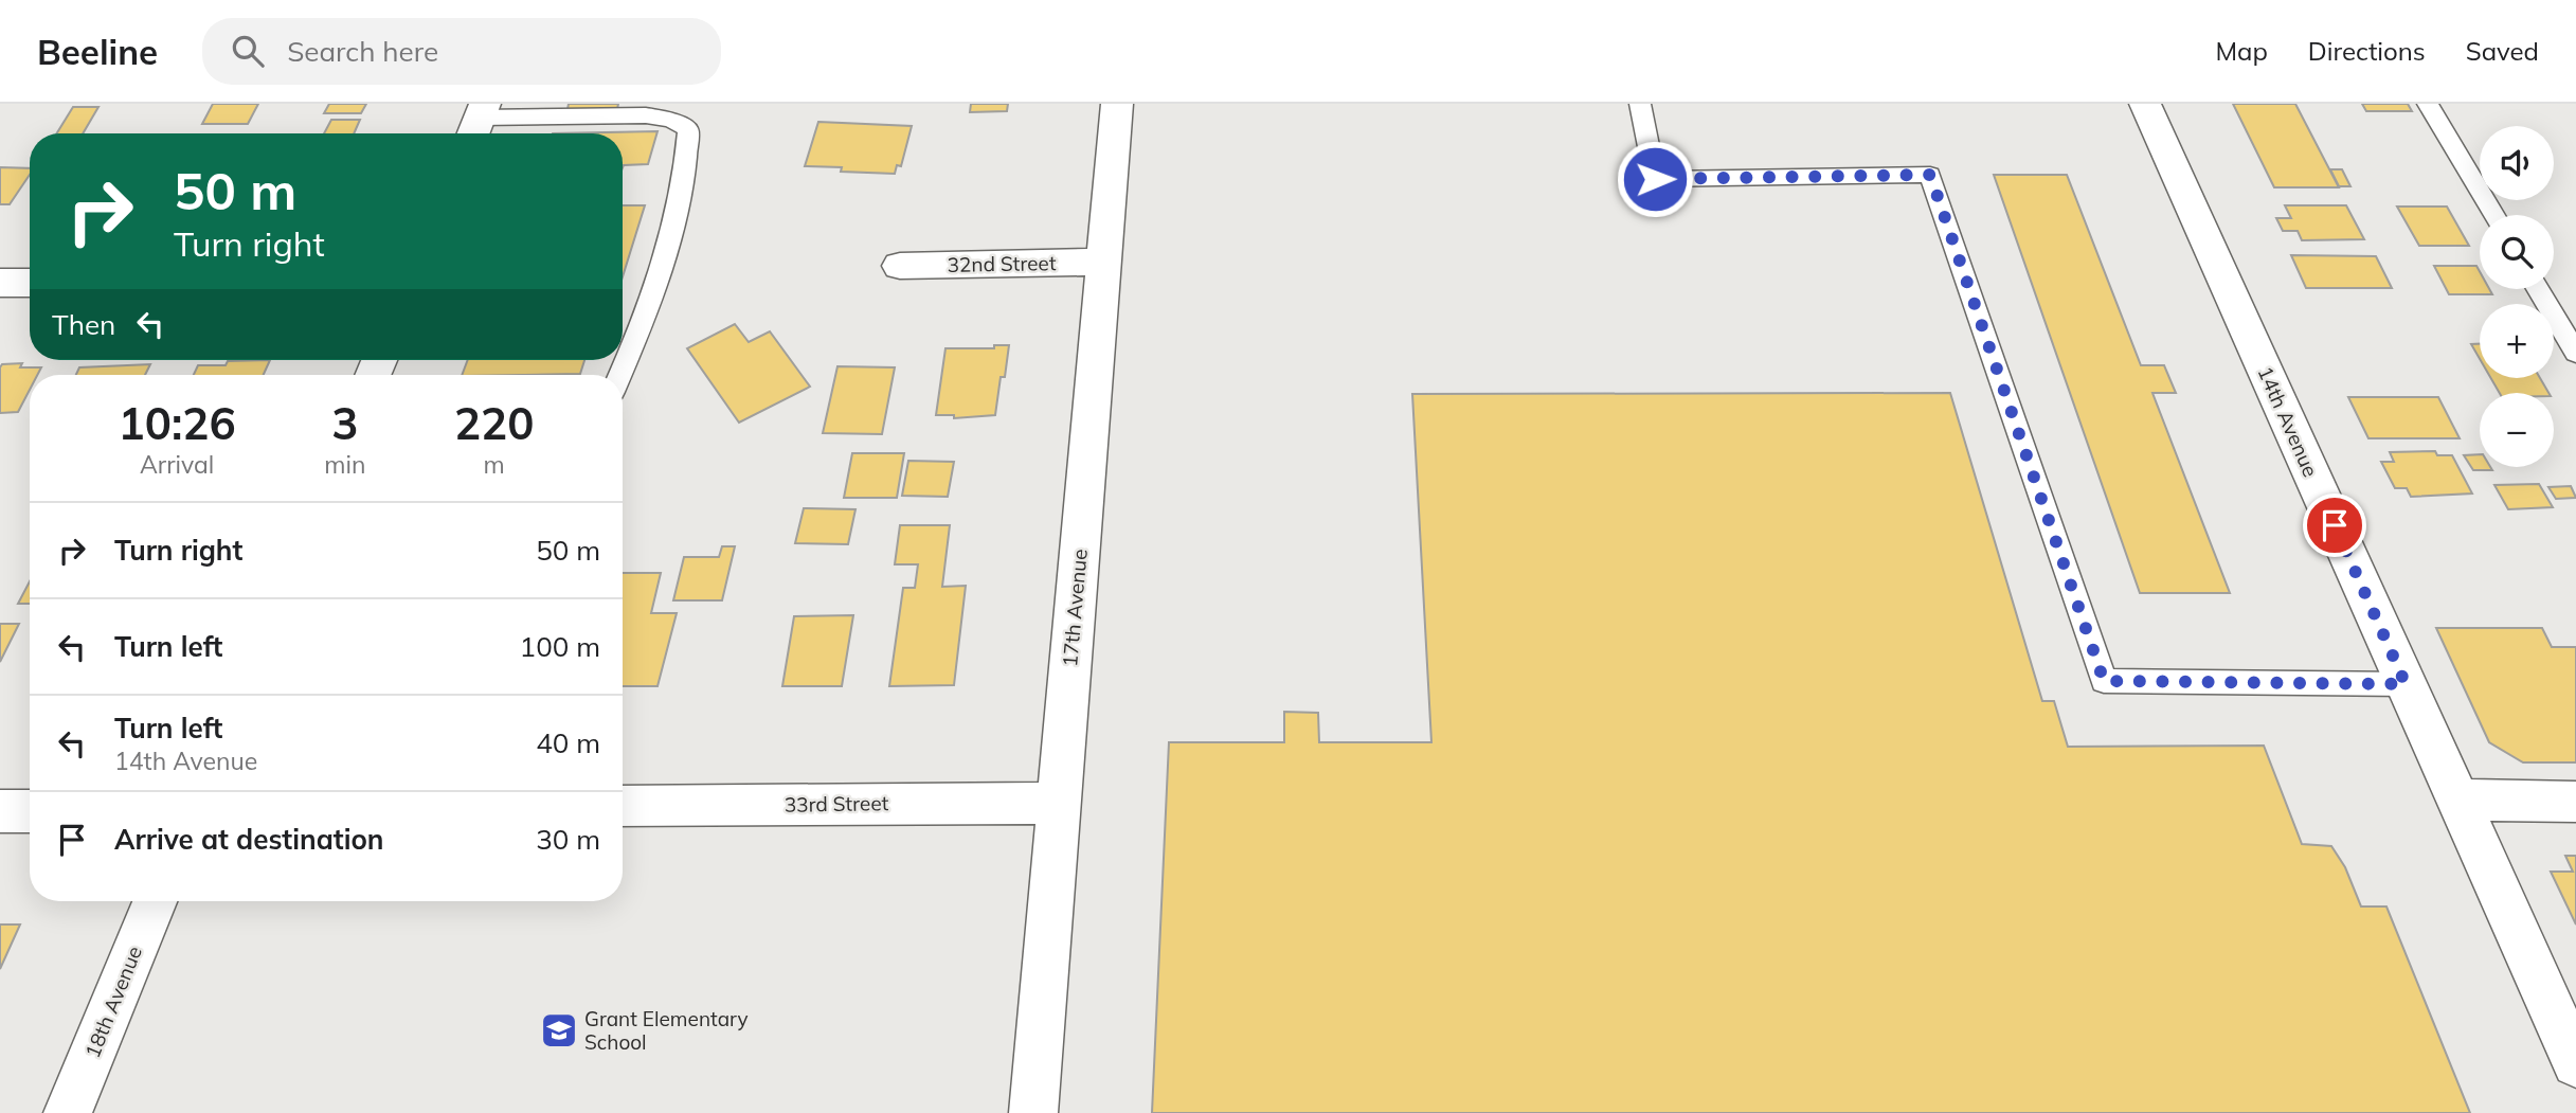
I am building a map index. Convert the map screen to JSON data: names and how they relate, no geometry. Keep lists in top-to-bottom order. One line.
{"streets":{"street":["32nd Street","14th Avenue","17th Avenue","33rd Street","18th Avenue"]},"crossings":[["32nd Street","17th Avenue"],["17th Avenue","33rd Street"]],"places":{"school or university":["Grant Elementary School"]},"page":{"header":"Beeline","search":"Search here","nav":["Map","Directions","Saved"],"map_buttons":["+","−"],"turn":["50 m","Turn right"],"then":"Then","eta":["10:26","Arrival","3","min","220","m"],"list":[{"name":"Turn right","value":"50 m"},{"name":"Turn left","value":"100 m"},{"name":"Turn left","note":"14th Avenue","value":"40 m"},{"name":"Arrive at destination","value":"30 m"}]}}
